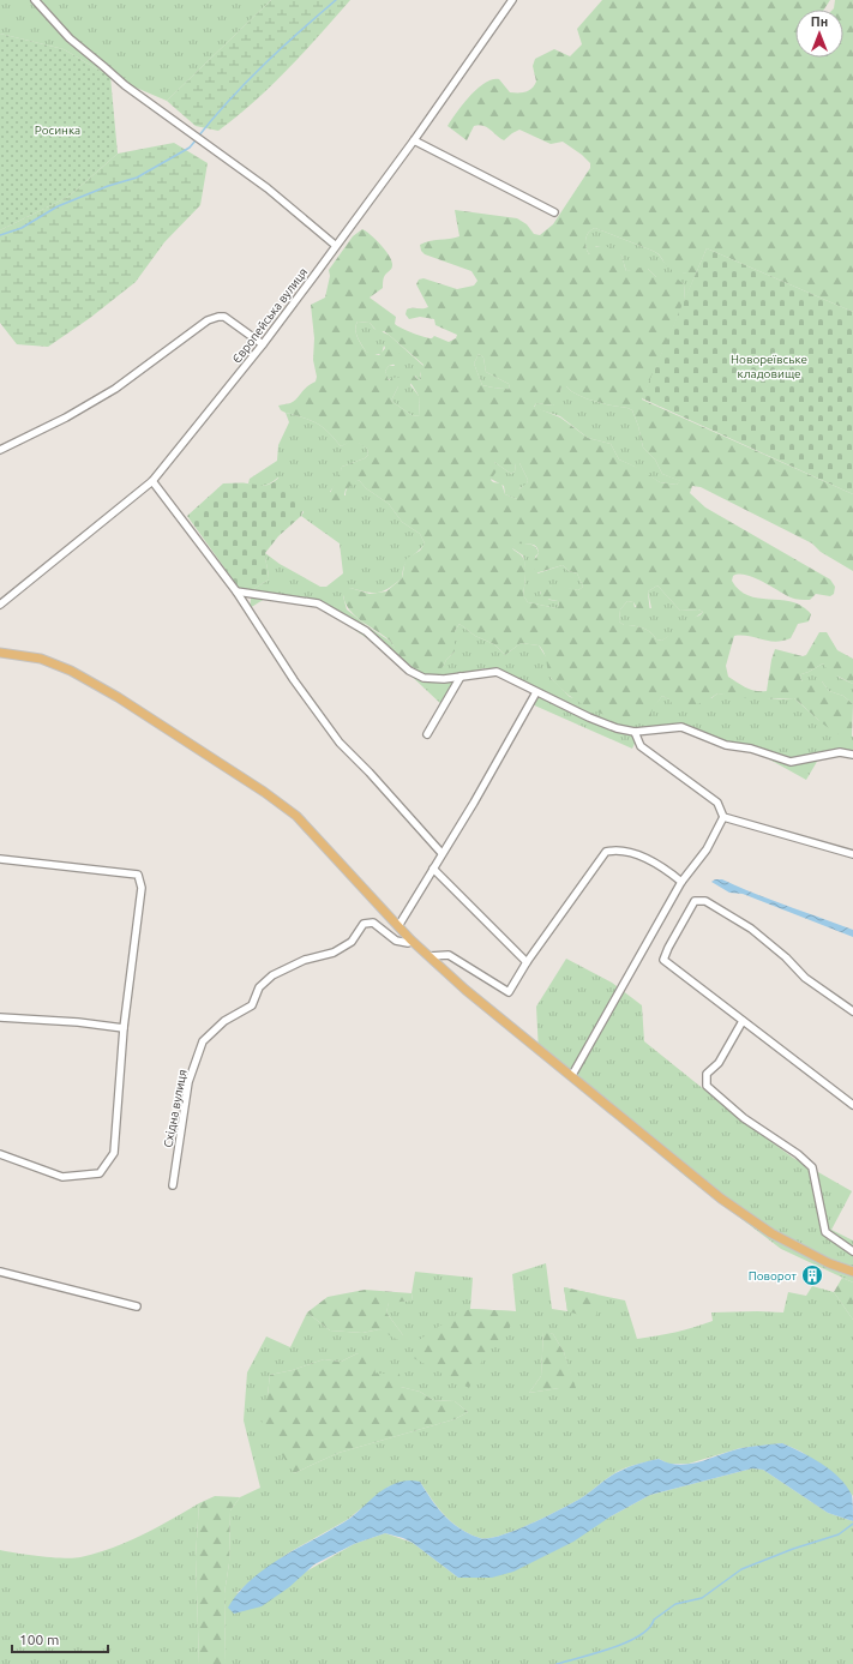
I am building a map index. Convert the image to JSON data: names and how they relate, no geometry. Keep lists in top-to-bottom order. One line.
{"streets":{"street":["Європейська вулиця","Східна вулиця"]},"parks":["Росинка","Новореївське кладовище"],"places":{"building":["Поворот"]},"scale_bar":"100 m","north":"top"}
